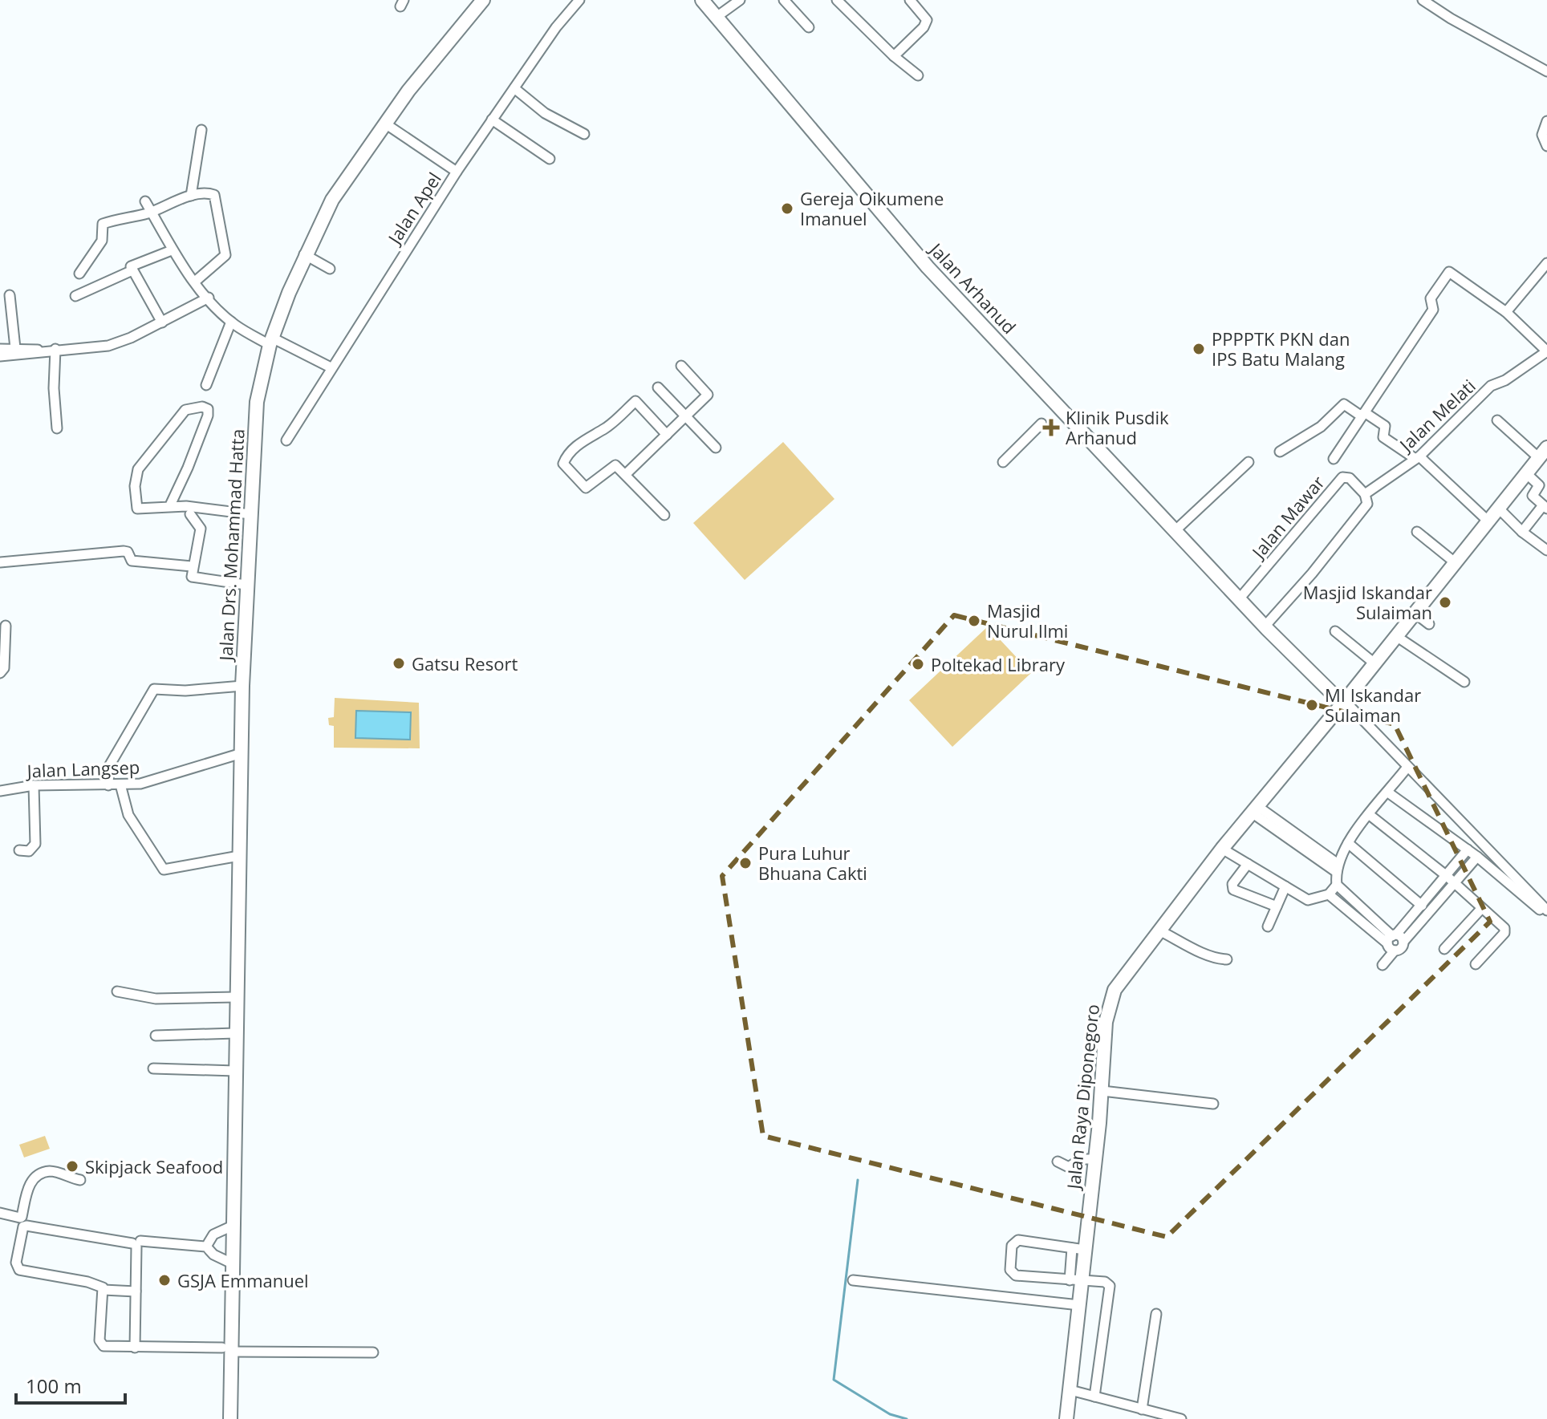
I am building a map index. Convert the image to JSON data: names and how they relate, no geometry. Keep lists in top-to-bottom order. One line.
{"streets":{"street":["Jalan Apel","Jalan Arhanud","Jalan Melati","Jalan Mawar","Jalan Drs. Mohammad Hatta","Jalan Langsep","Jalan Raya Diponegoro"]},"crossings":[["Jalan Arhanud","Jalan Mawar"],["Jalan Arhanud","Jalan Raya Diponegoro"],["Jalan Melati","Jalan Mawar"],["Jalan Drs. Mohammad Hatta","Jalan Langsep"]],"places":{"other":["Gereja Oikumene Imanuel","PPPPTK PKN dan IPS Batu Malang","Masjid Iskandar Sulaiman","Masjid Nurul Ilmi","Gatsu Resort","Poltekad Library","MI Iskandar Sulaiman","Pura Luhur Bhuana Cakti","Skipjack Seafood","GSJA Emmanuel"],"health":["Klinik Pusdik Arhanud"]},"scale_bar":"100 m"}
